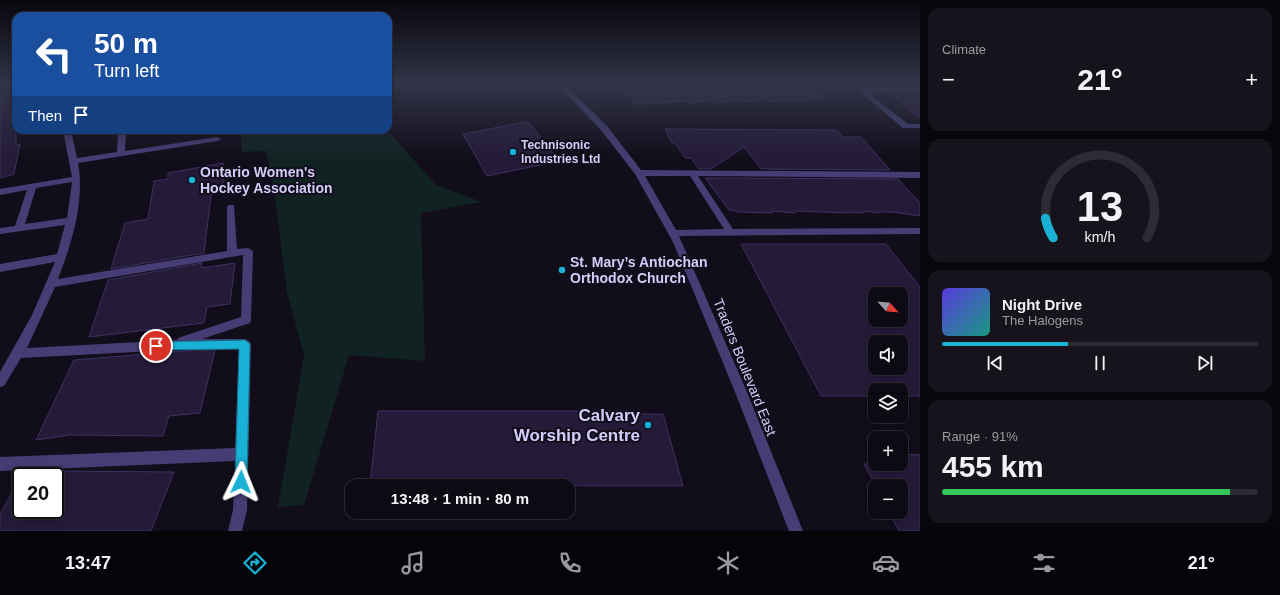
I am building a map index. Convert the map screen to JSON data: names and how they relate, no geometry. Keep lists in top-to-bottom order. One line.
{"streets":{"street":["Traders Boulevard East"]},"places":["Technisonic Industries Ltd","Ontario Women's Hockey Association","St. Mary’s Antiochan Orthodox Church","Calvary Worship Centre"],"north":"bottom right","page":{"tile":["Climate",["Range · 91%","455 km"]],"turn":["50 m","Turn left"],"heat":["−","21°","+"],"then":"Then","map_buttons":["+","−"],"song":["Night Drive","The Halogens"],"limit":"20","trip":"13:48 · 1 min · 80 m","tabs":["13:47","21°"],"gauge":["13","km/h"]}}
